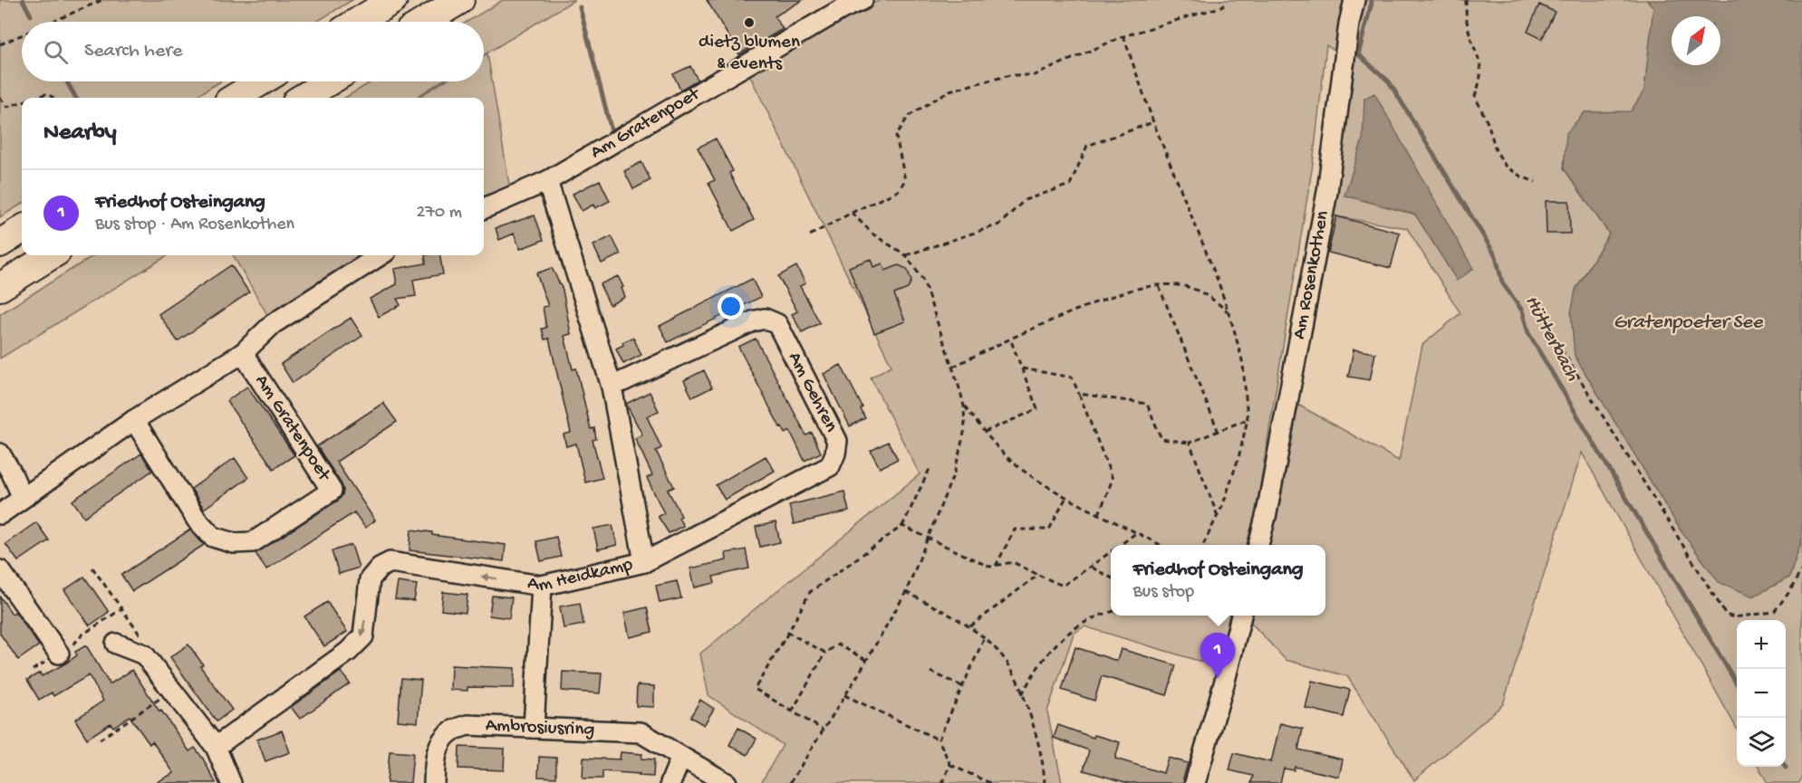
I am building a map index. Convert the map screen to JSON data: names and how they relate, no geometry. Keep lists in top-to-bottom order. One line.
{"streets":{"street":["Am Gratenpoet","Am Rosenkothen","Am Gehren","Am Heidkamp","Ambrosiusring"]},"crossings":[["Am Gratenpoet","Am Heidkamp"],["Am Gehren","Am Heidkamp"]],"one_way":["Am Heidkamp"],"water":["Gratenpoeter See","Hütterbach"],"places":["dietz blumen & events"],"north":"top right","page":{"search":"Search here","heading":"Nearby","list":[{"mark":"1","name":"Friedhof Osteingang","note":"Bus stop · Am Rosenkothen","value":"270 m"}],"popup":["Friedhof Osteingang","Bus stop"],"map_buttons":["+","−"],"pins":"1"}}
